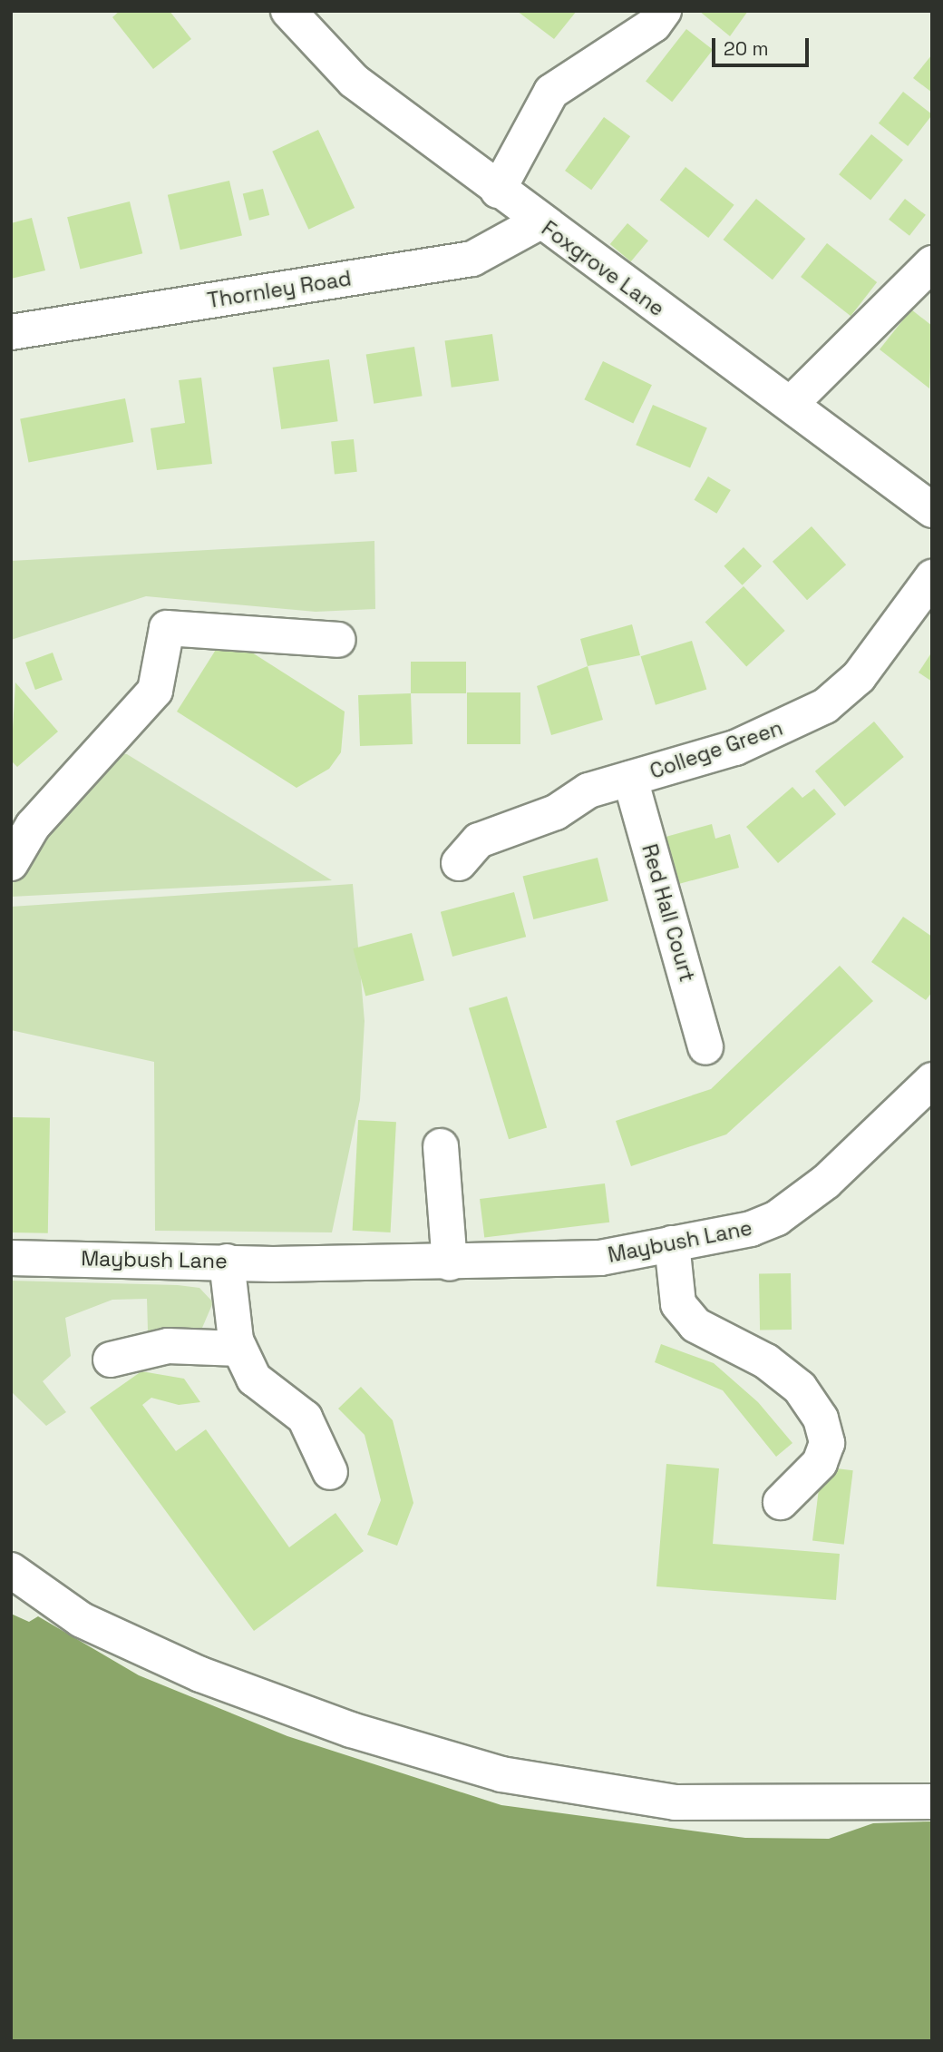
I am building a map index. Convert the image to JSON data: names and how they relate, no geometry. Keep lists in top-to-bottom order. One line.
{"streets":{"street":["Foxgrove Lane","Thornley Road","College Green","Red Hall Court","Maybush Lane"]},"crossings":[["Foxgrove Lane","Thornley Road"],["College Green","Red Hall Court"]],"scale_bar":"20 m"}
